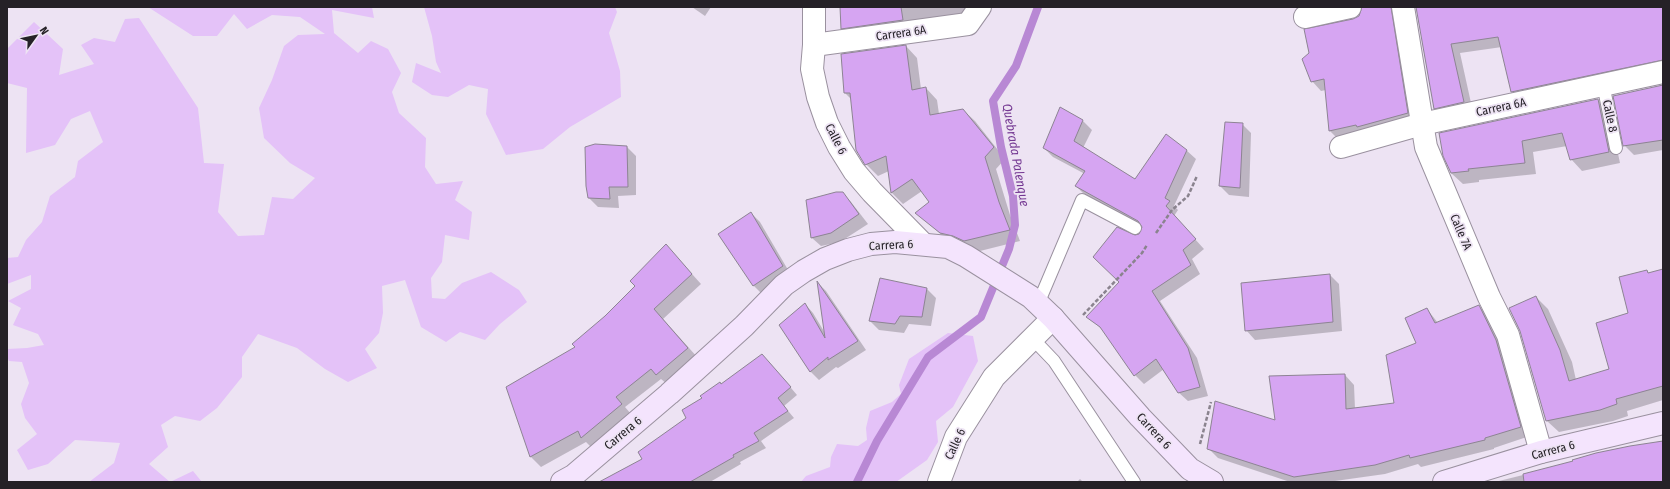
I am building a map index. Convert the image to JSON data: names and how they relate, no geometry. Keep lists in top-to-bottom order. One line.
{"streets":{"main road":["Carrera 6"],"street":["Carrera 6A","Calle 6","Calle 7A"],"lane":["Calle 8"]},"crossings":[["Carrera 6A","Calle 8"],["Carrera 6A","Calle 6"],["Carrera 6A","Calle 7A"],["Calle 6","Carrera 6"],["Calle 7A","Carrera 6"]],"water":["Quebrada Palenque"],"north":"top right"}
